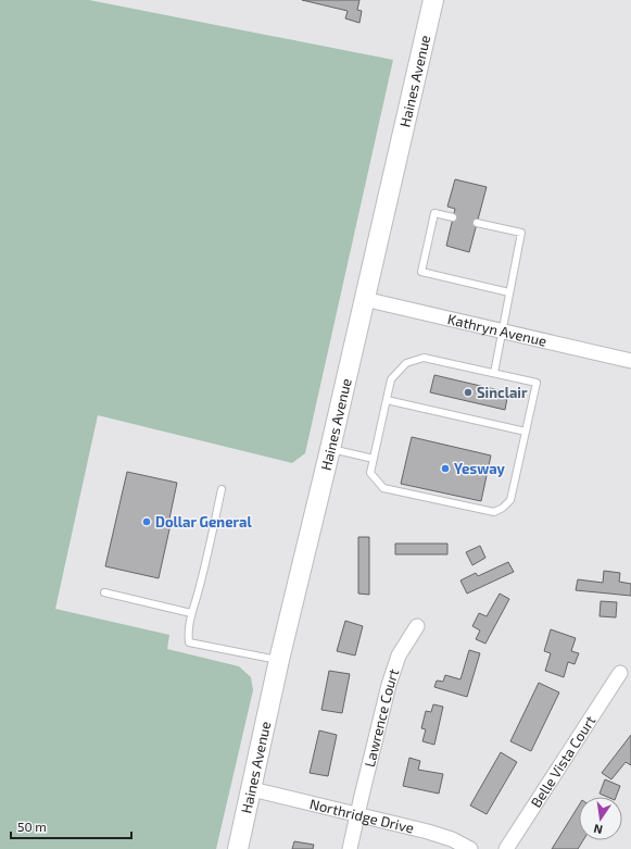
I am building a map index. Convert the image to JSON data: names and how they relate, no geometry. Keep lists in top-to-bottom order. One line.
{"streets":{"main road":["Haines Avenue"],"street":["Kathryn Avenue","Lawrence Court","Belle Vista Court","Northridge Drive"]},"crossings":[["Haines Avenue","Kathryn Avenue"],["Haines Avenue","Northridge Drive"],["Lawrence Court","Northridge Drive"]],"places":["Sinclair","Yesway","Dollar General"],"scale_bar":"50 m","north":"bottom"}
